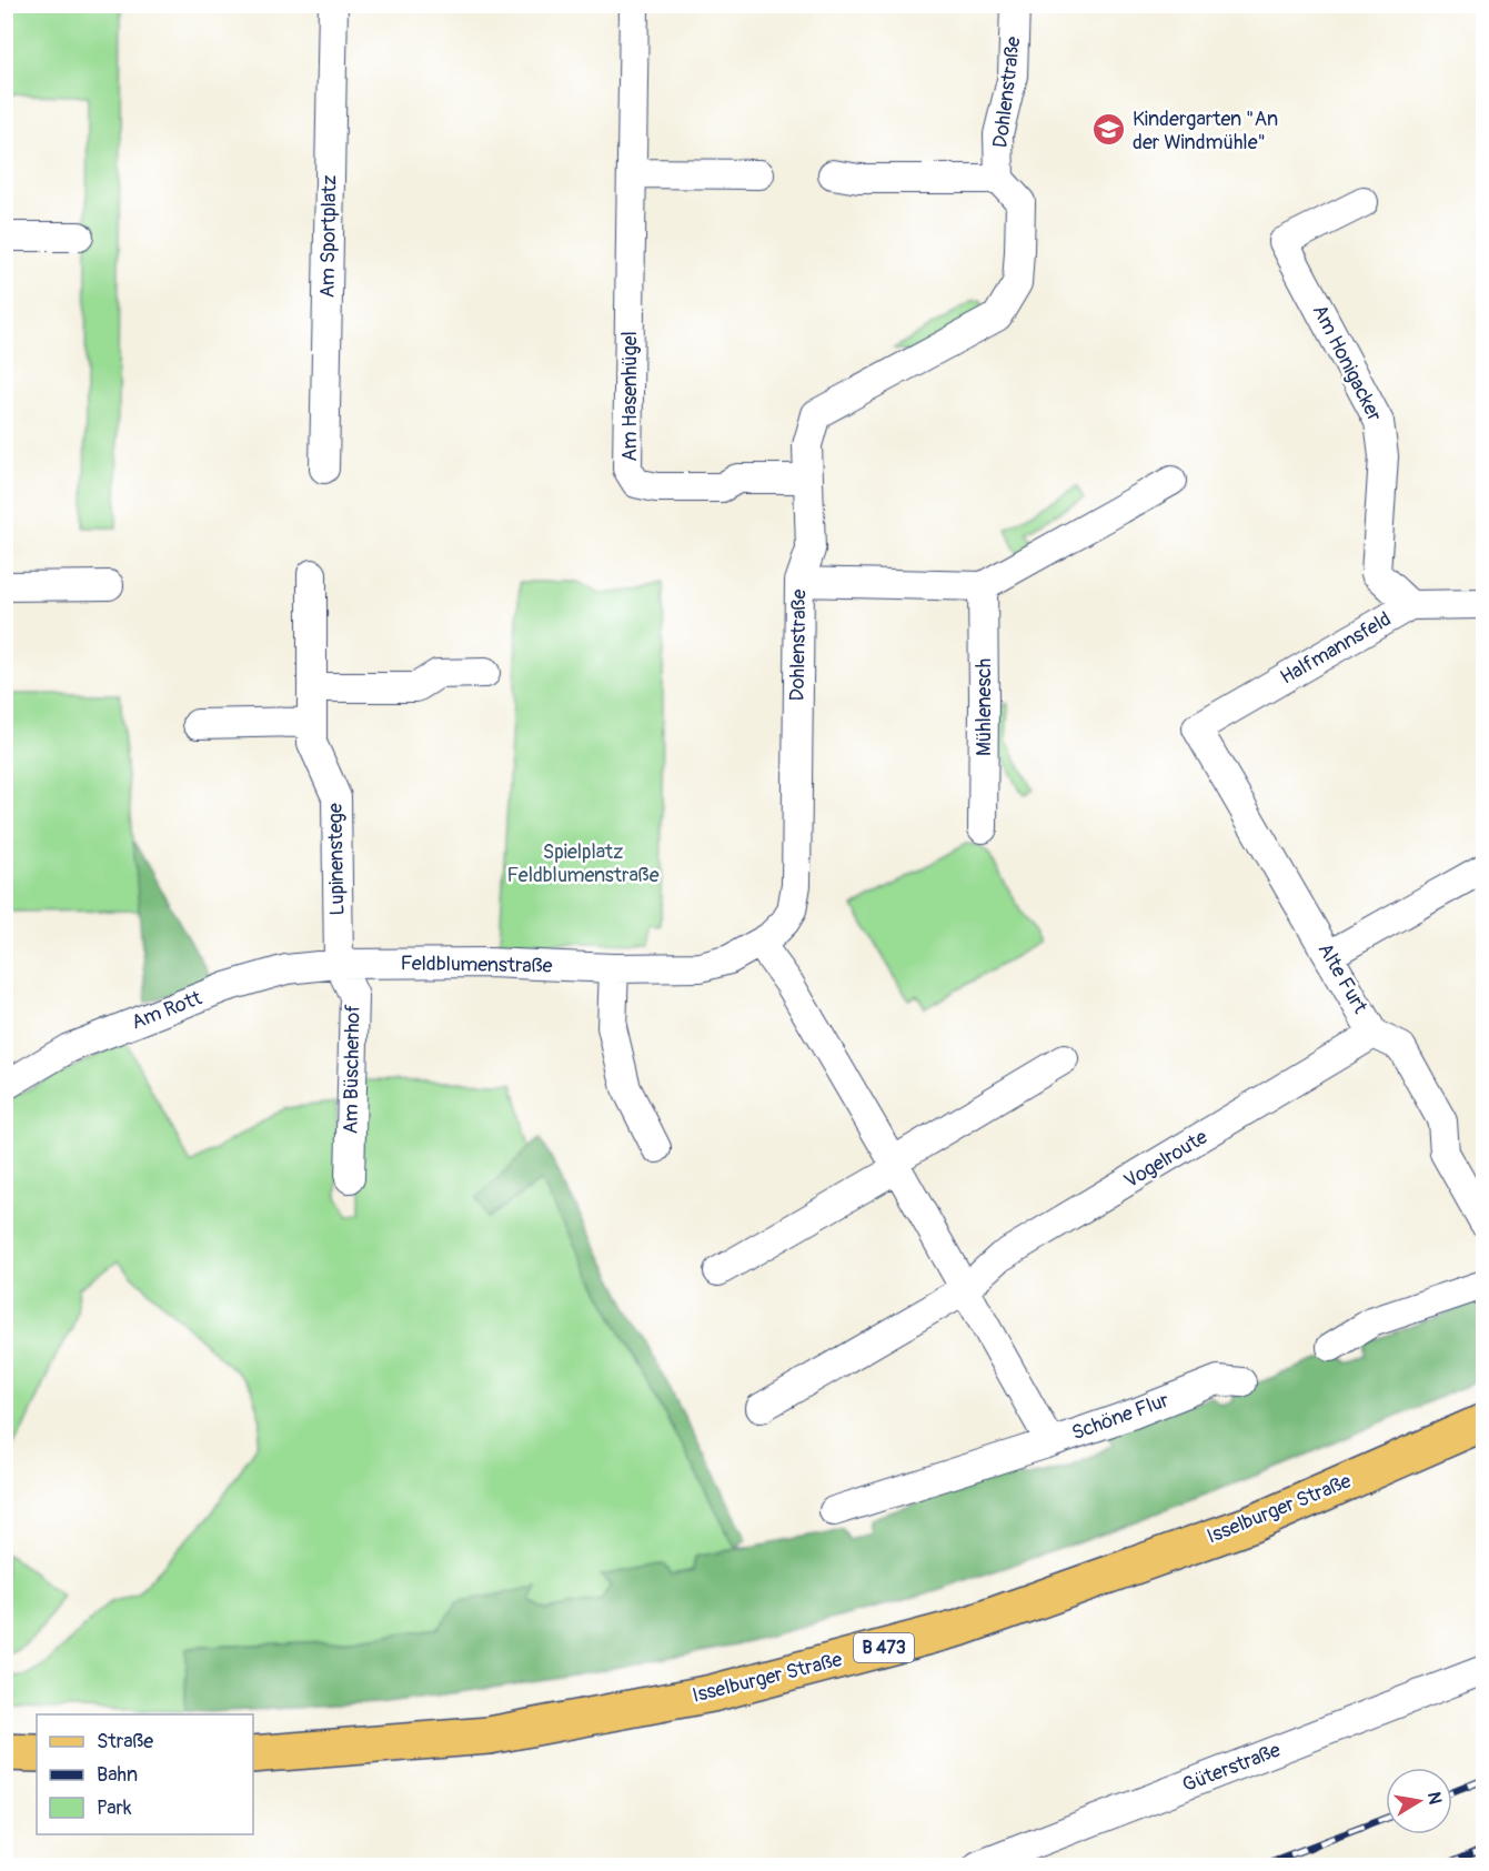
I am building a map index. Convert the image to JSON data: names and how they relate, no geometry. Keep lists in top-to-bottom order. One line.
{"streets":{"main road":["Isselburger Straße","B 473"],"street":["Dohlenstraße","Am Sportplatz","Am Honigacker","Am Hasenhügel","Halfmannsfeld","Mühlenesch","Lupinenstege","Feldblumenstraße","Alte Furt","Am Rott","Am Büscherhof","Vogelroute","Schöne Flur","Güterstraße"]},"crossings":[["Dohlenstraße","Am Hasenhügel"],["Dohlenstraße","Feldblumenstraße"],["Dohlenstraße","Schöne Flur"],["Am Honigacker","Halfmannsfeld"],["Halfmannsfeld","Alte Furt"],["Lupinenstege","Feldblumenstraße"],["Lupinenstege","Am Rott"],["Lupinenstege","Am Büscherhof"],["Feldblumenstraße","Am Rott"],["Feldblumenstraße","Am Büscherhof"],["Feldblumenstraße","Schöne Flur"],["Alte Furt","Vogelroute"],["Am Rott","Am Büscherhof"],["Vogelroute","Schöne Flur"]],"parks":["Spielplatz Feldblumenstraße"],"places":{"school or university":["Kindergarten \"An der Windmühle\""]},"legend":["Straße","Bahn","Park"],"north":"right"}
